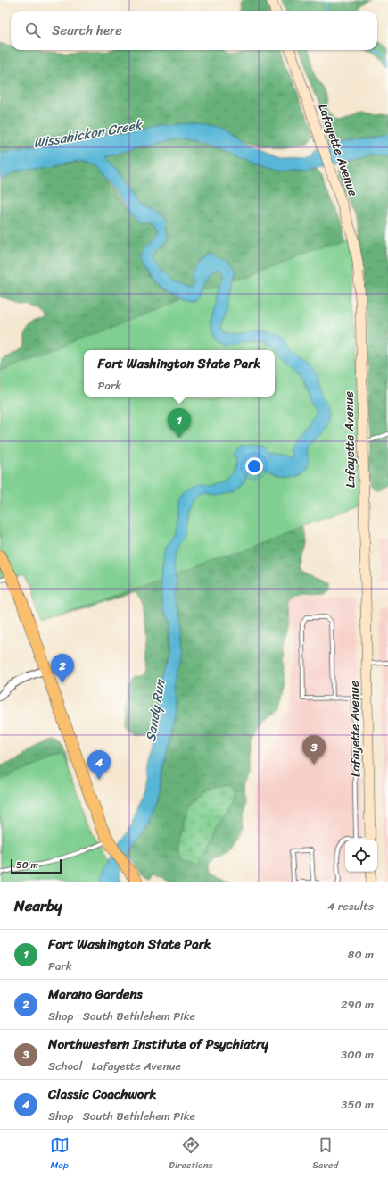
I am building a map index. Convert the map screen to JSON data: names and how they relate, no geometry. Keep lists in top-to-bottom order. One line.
{"streets":{"main road":["Lafayette Avenue"]},"water":["Wissahickon Creek","Sandy Run"],"scale_bar":"50 m","page":{"search":"Search here","popup":["Fort Washington State Park","Park"],"pins":["1","2","3","4"],"scale":"50 m","heading":["Nearby","4 results"],"list":[{"mark":"1","name":"Fort Washington State Park","note":"Park","value":"80 m"},{"mark":"2","name":"Marano Gardens","note":"Shop · South Bethlehem Pike","value":"290 m"},{"mark":"3","name":"Northwestern Institute of Psychiatry","note":"School · Lafayette Avenue","value":"300 m"},{"mark":"4","name":"Classic Coachwork","note":"Shop · South Bethlehem Pike","value":"350 m"}],"nav":["Map","Directions","Saved"]}}
